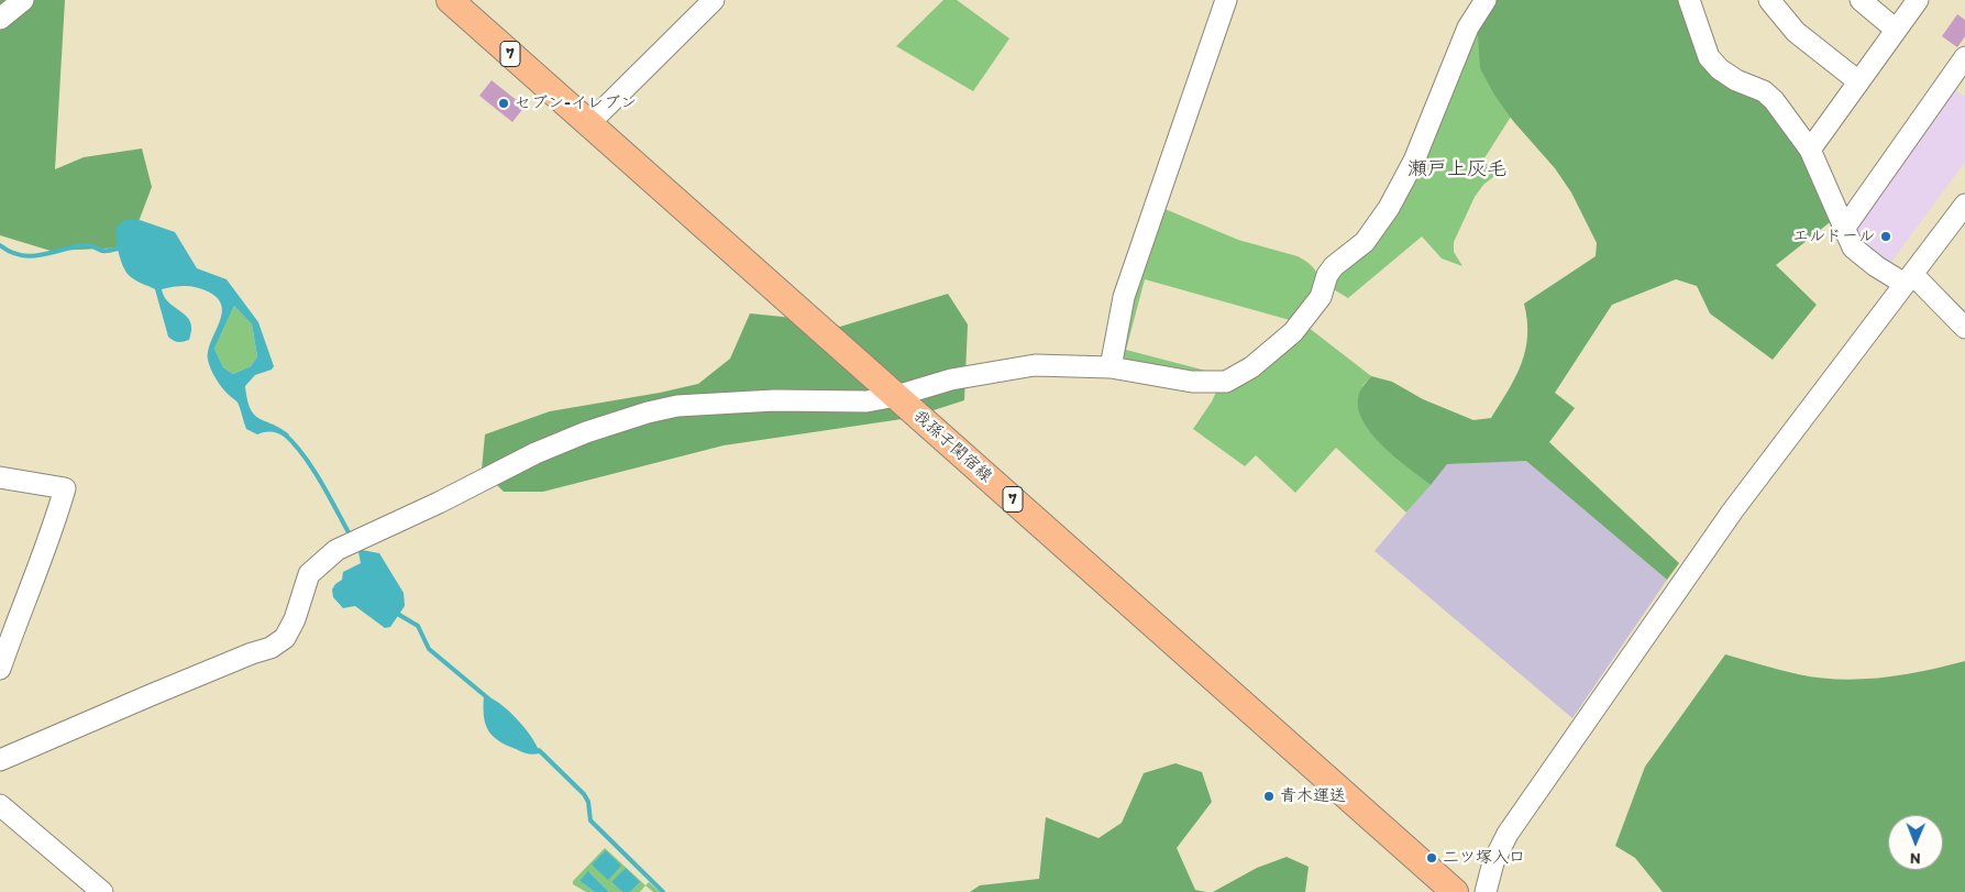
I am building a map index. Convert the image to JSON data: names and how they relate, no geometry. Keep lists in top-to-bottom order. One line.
{"streets":{"main road":["7","我孫子関宿線"]},"districts":["瀬戸上灰毛"],"places":["セブン-イレブン","エルドール","青木運送","二ツ塚入口"],"north":"bottom"}
